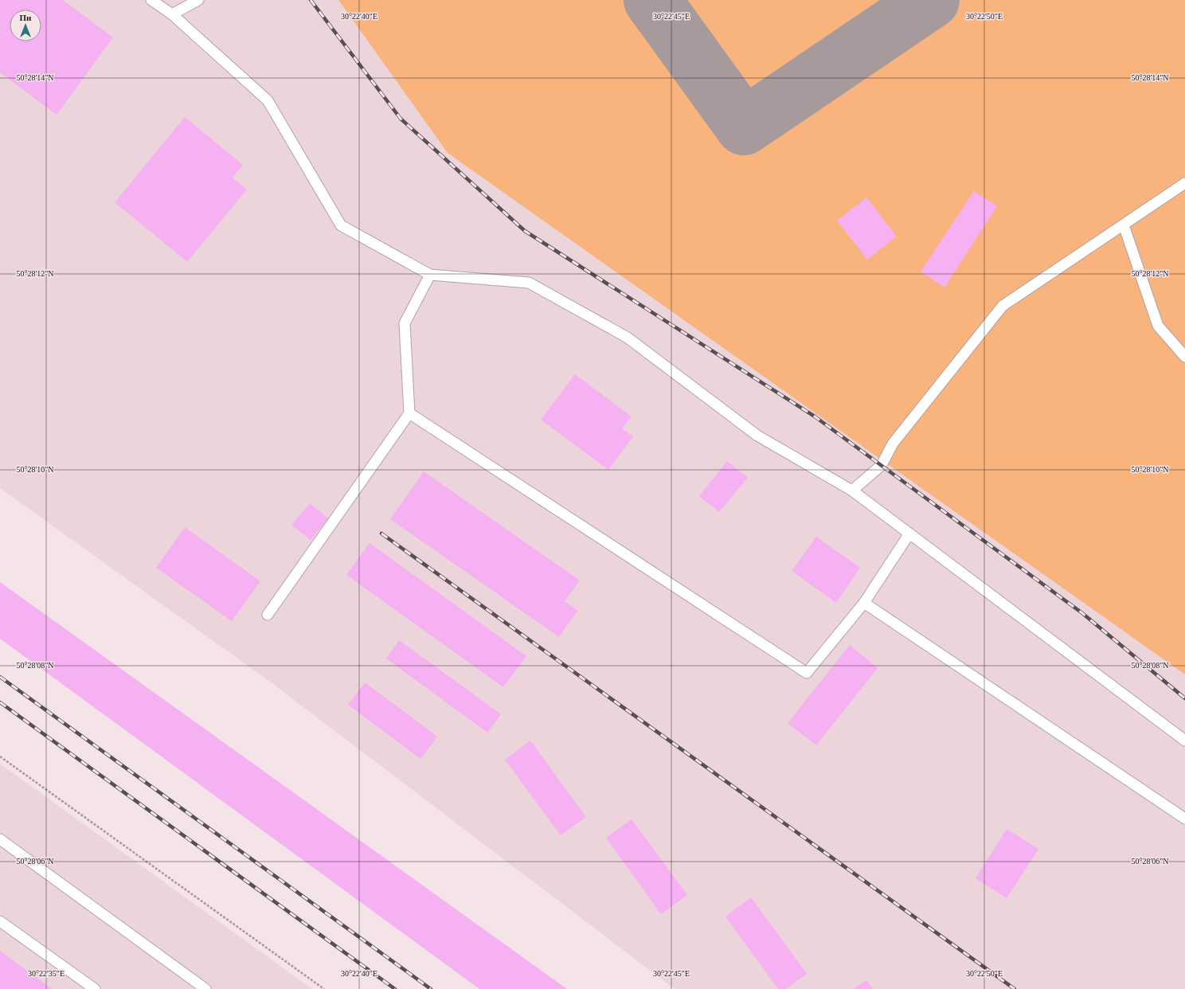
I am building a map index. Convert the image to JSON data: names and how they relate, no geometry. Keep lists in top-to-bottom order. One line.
{"north":"top","coordinates":["30°22'40\"E","30°22'45\"E","30°22'50\"E","50°28'14\"N","50°28'12\"N","50°28'10\"N","50°28'08\"N","50°28'06\"N","30°22'35\"E"]}
